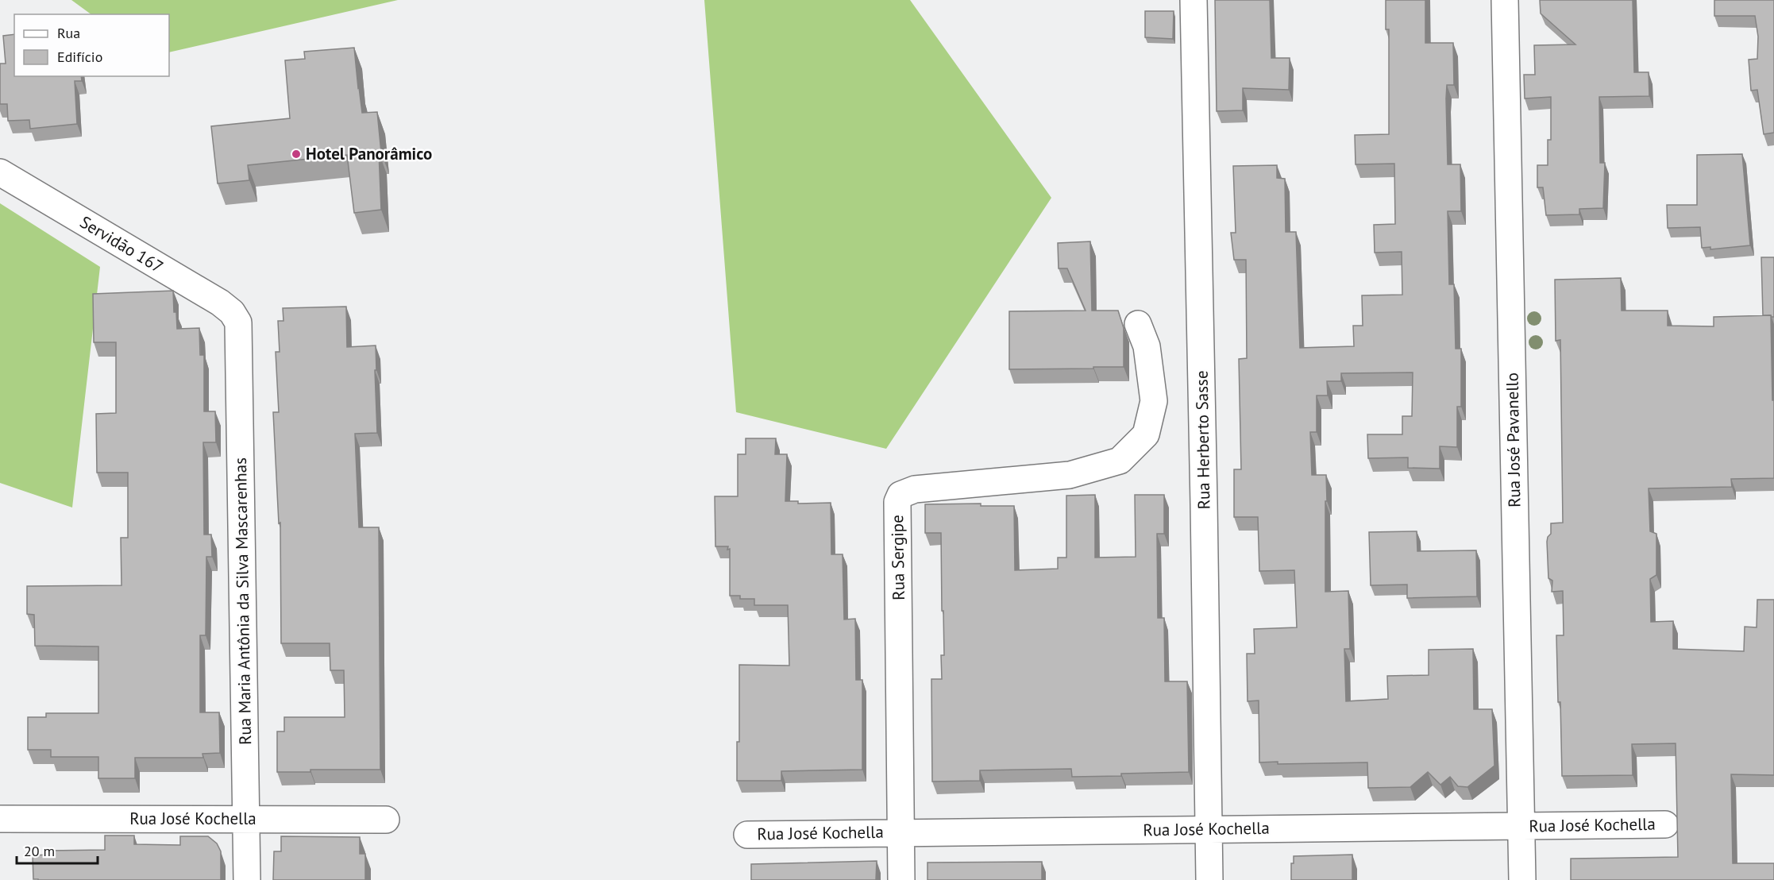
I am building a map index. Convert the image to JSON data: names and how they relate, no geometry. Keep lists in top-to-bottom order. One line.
{"streets":{"street":["Servidão 167","Rua Herberto Sasse","Rua José Pavanello","Rua Sergipe","Rua Maria Antônia da Silva Mascarenhas","Rua José Kochella"]},"crossings":[["Servidão 167","Rua Maria Antônia da Silva Mascarenhas"],["Rua Herberto Sasse","Rua José Kochella"],["Rua José Pavanello","Rua José Kochella"],["Rua Sergipe","Rua José Kochella"],["Rua Maria Antônia da Silva Mascarenhas","Rua José Kochella"]],"places":["Hotel Panorâmico"],"legend":["Rua","Edifício"],"scale_bar":"20 m"}
